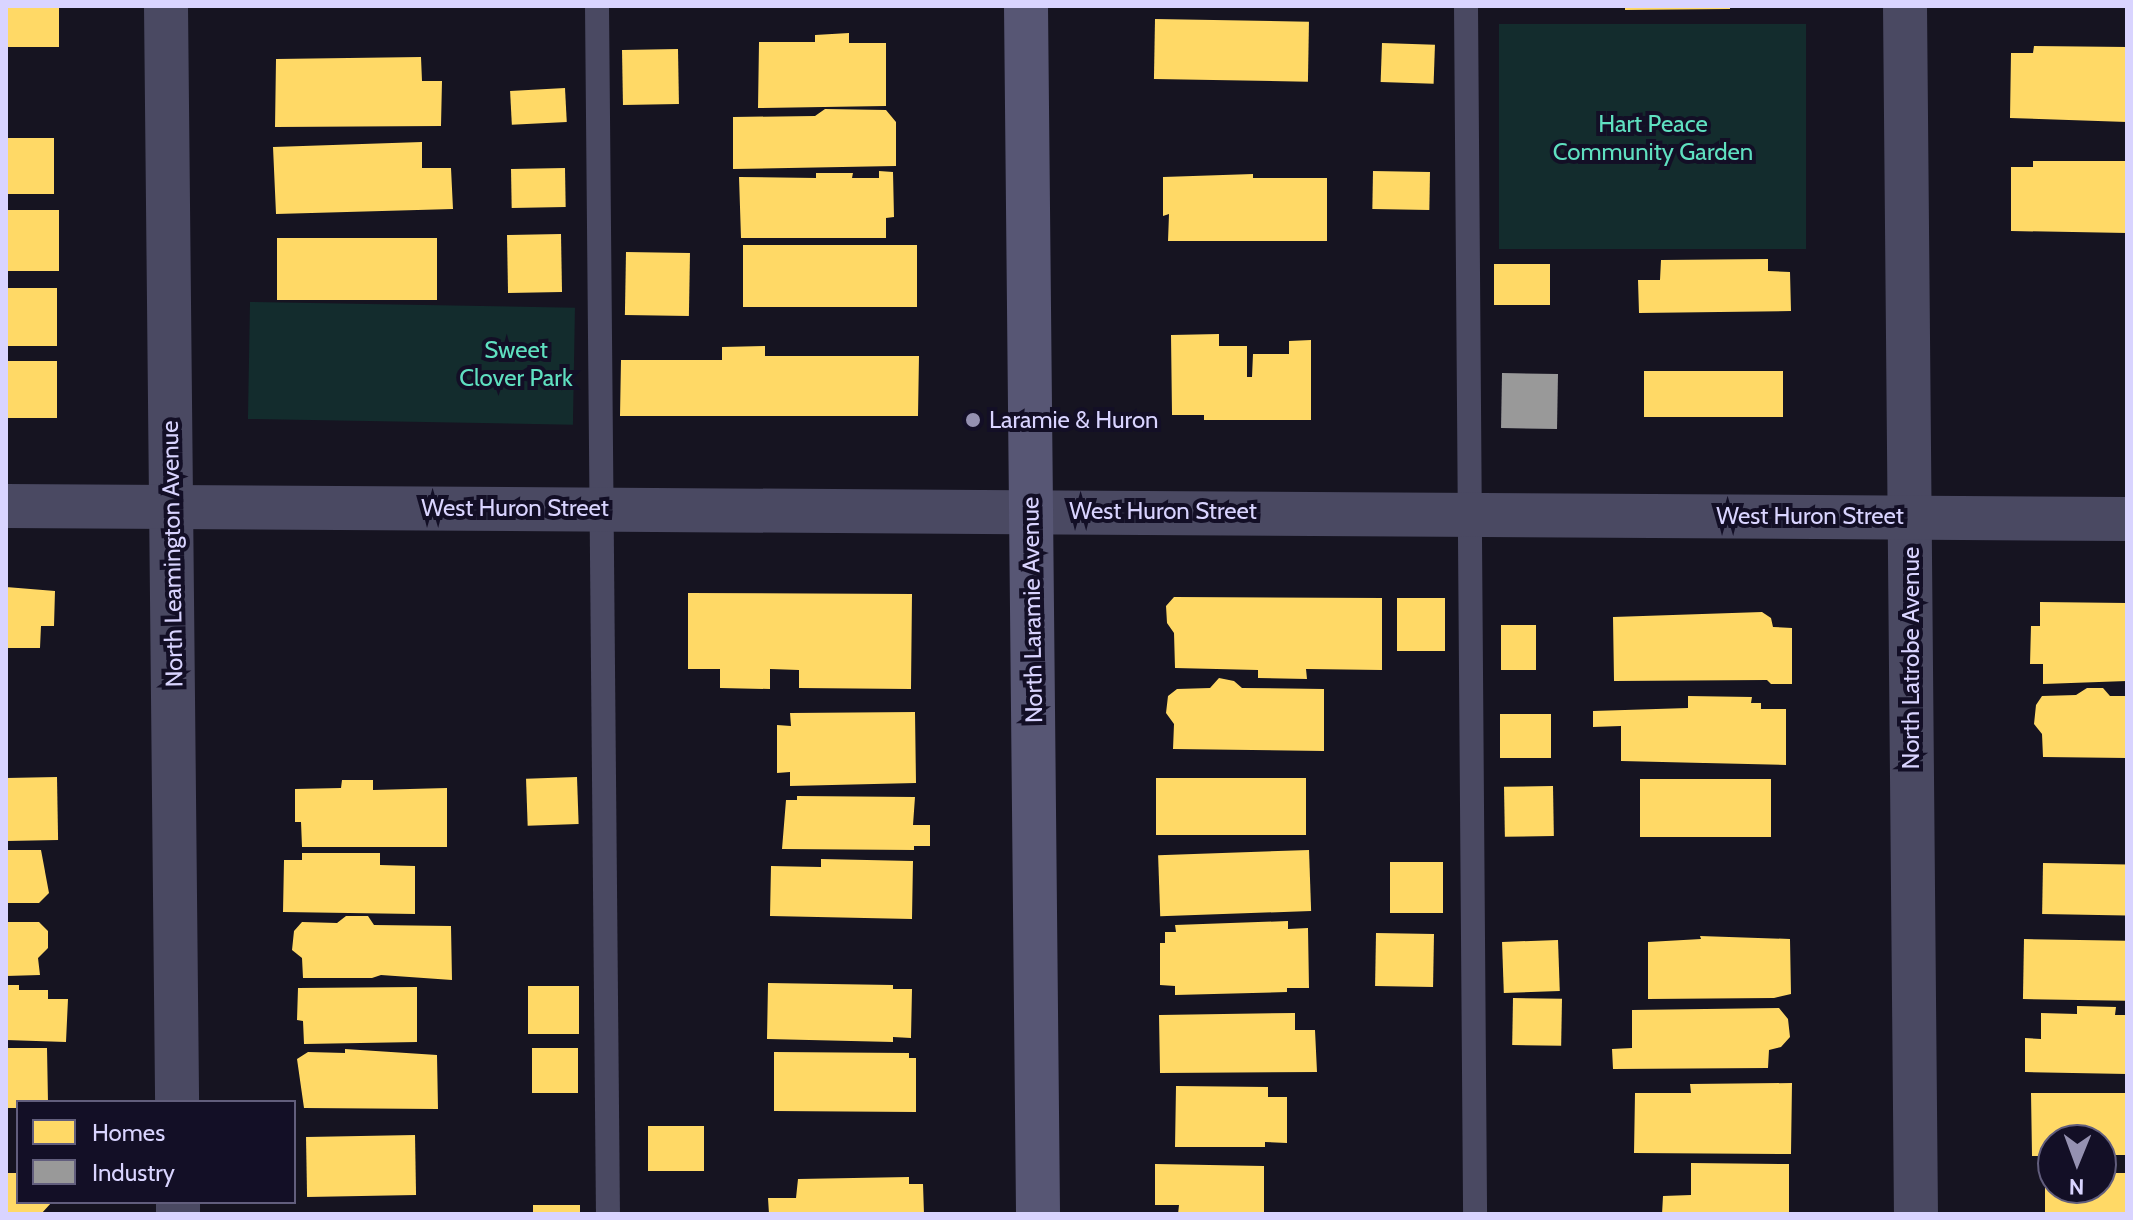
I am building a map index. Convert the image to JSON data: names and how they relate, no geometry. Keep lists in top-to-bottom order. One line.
{"streets":{"street":["West Huron Street","North Leamington Avenue","North Laramie Avenue","North Latrobe Avenue"]},"crossings":[["West Huron Street","North Leamington Avenue"],["West Huron Street","North Laramie Avenue"],["West Huron Street","North Latrobe Avenue"]],"parks":["Hart Peace Community Garden","Sweet Clover Park"],"places":["Laramie & Huron"],"legend":["Homes","Industry"],"north":"bottom"}
